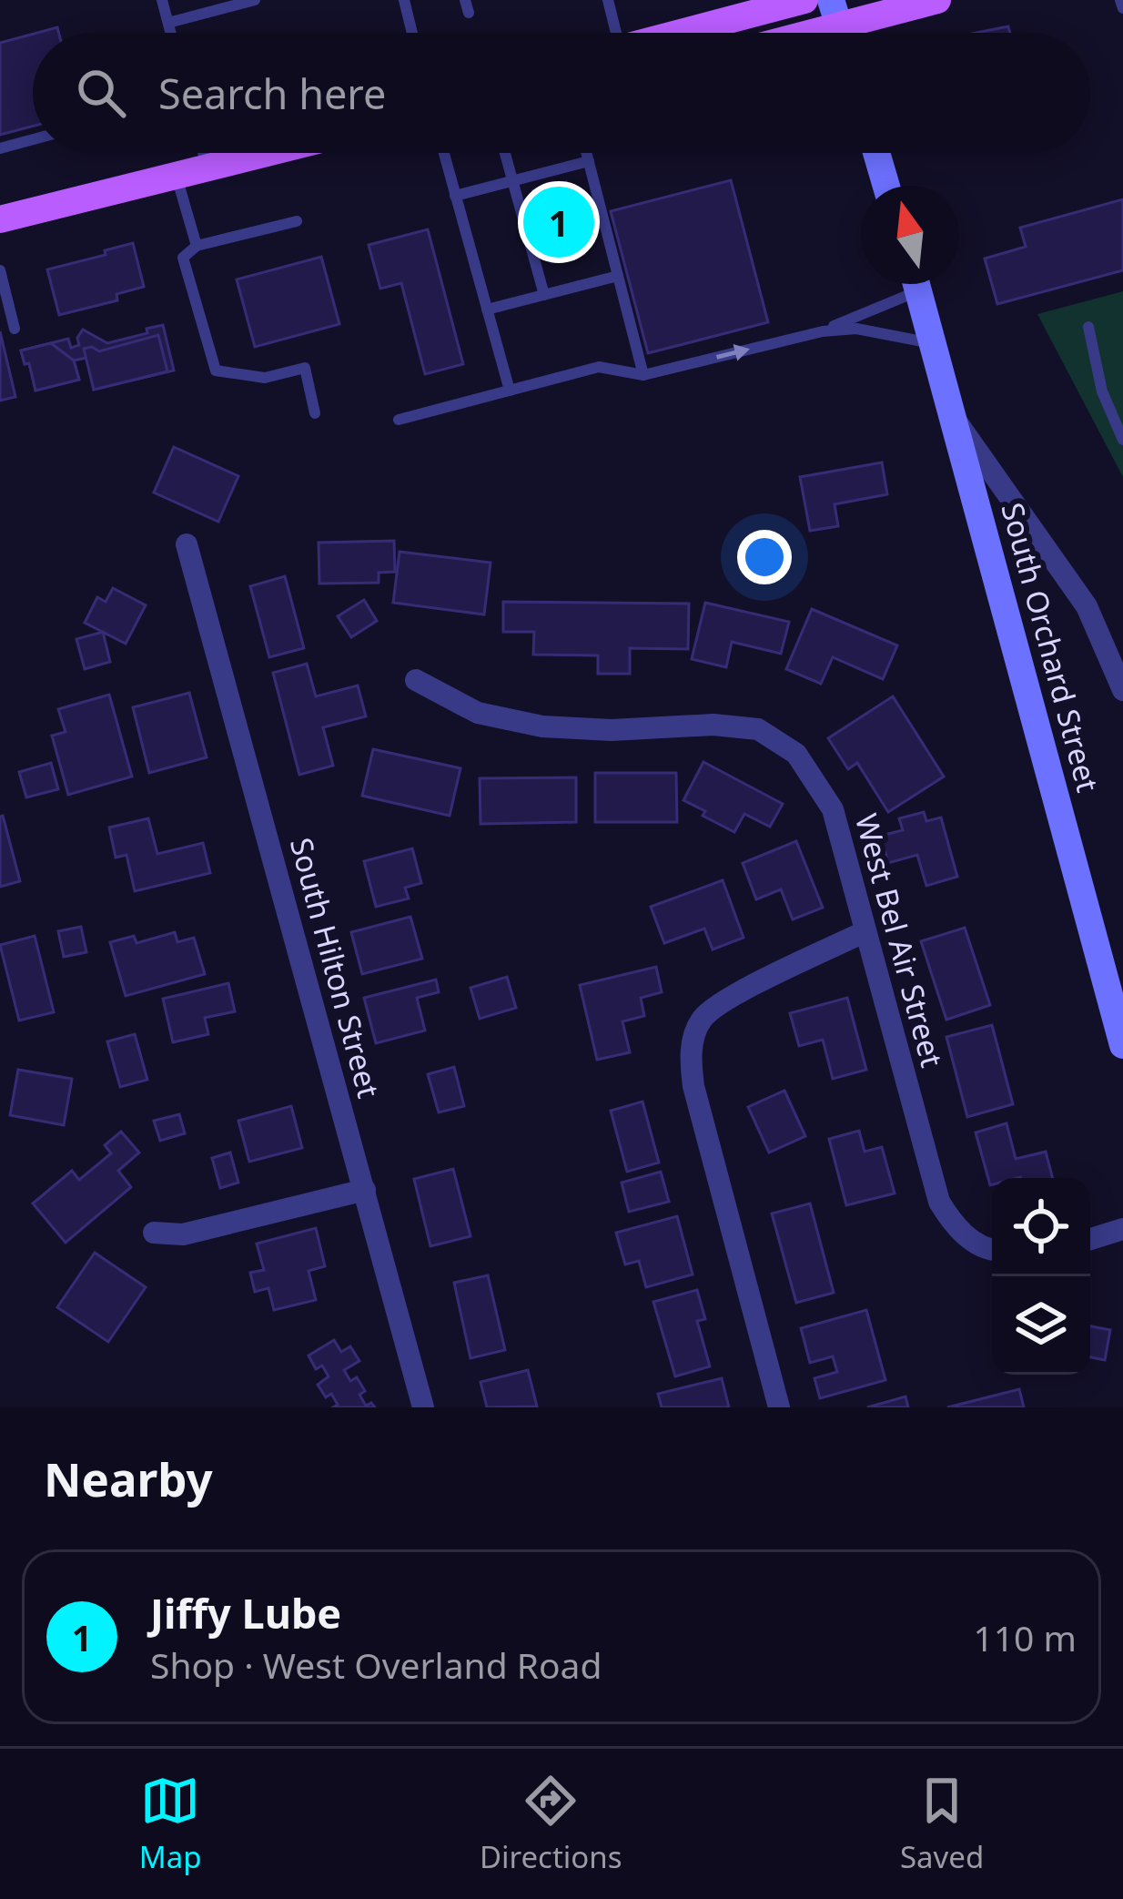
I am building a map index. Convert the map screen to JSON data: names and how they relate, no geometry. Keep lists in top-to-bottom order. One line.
{"streets":{"main road":["South Orchard Street"],"street":["West Bel Air Street","South Hilton Street"]},"north":"top","page":{"search":"Search here","pins":"1","heading":"Nearby","list":[{"mark":"1","name":"Jiffy Lube","note":"Shop · West Overland Road","value":"110 m"}],"nav":["Map","Directions","Saved"]}}
